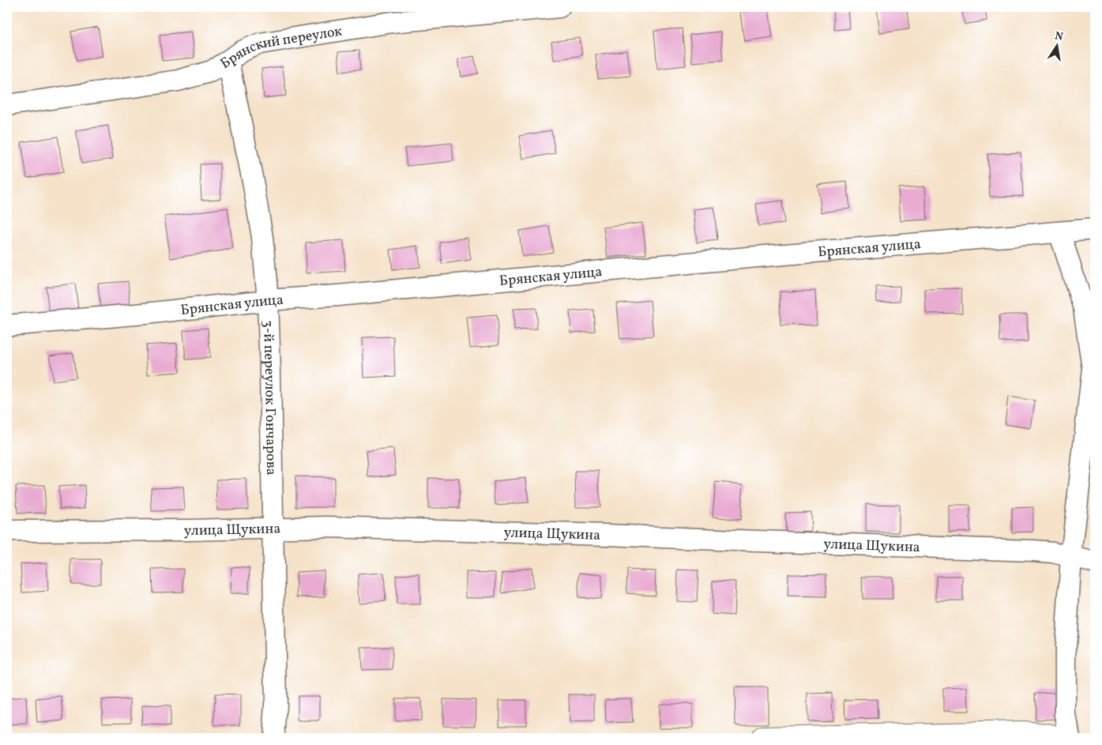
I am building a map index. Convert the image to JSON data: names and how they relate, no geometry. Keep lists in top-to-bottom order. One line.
{"streets":{"street":["Брянский переулок","Брянская улица","3-й переулок Гончарова","улица Щукина"]},"crossings":[["Брянский переулок","3-й переулок Гончарова"],["Брянская улица","3-й переулок Гончарова"],["3-й переулок Гончарова","улица Щукина"]],"north":"top"}
